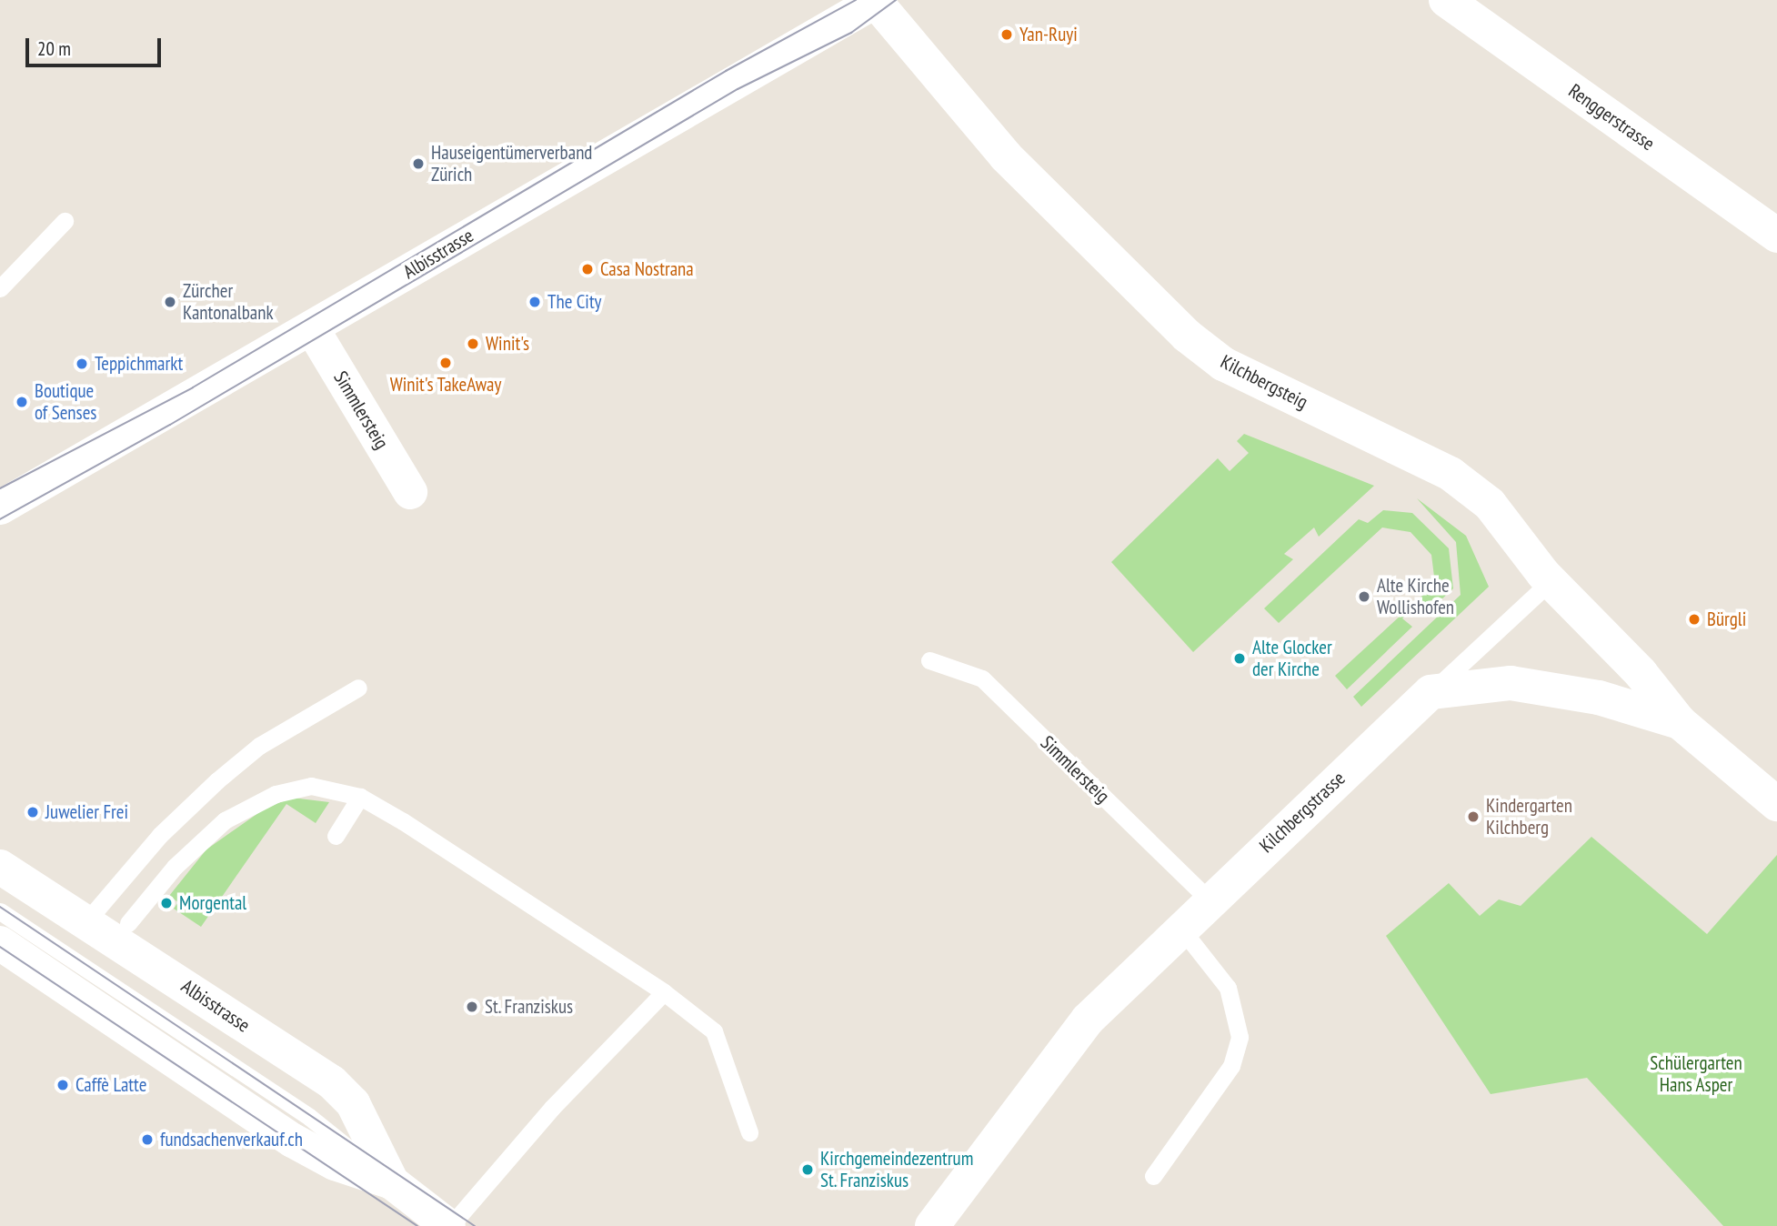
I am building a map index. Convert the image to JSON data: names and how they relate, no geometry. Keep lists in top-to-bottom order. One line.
{"streets":{"street":["Renggerstrasse","Albisstrasse","Kilchbergsteig","Simmlersteig","Kilchbergstrasse"]},"crossings":[["Albisstrasse","Kilchbergsteig"],["Albisstrasse","Simmlersteig"],["Simmlersteig","Kilchbergstrasse"]],"parks":["Schülergarten Hans Asper"],"places":["Yan-Ruyi","Hauseigentümerverband Zürich","Casa Nostrana","Zürcher Kantonalbank","The City","Winit's","Winit's TakeAway","Teppichmarkt","Boutique of Senses","Alte Kirche Wollishofen","Bürgli","Alte Glocker der Kirche","Juwelier Frei","Kindergarten Kilchberg","Morgental","St. Franziskus","Caffè Latte","fundsachenverkauf.ch","Kirchgemeindezentrum St. Franziskus"],"scale_bar":"20 m"}
